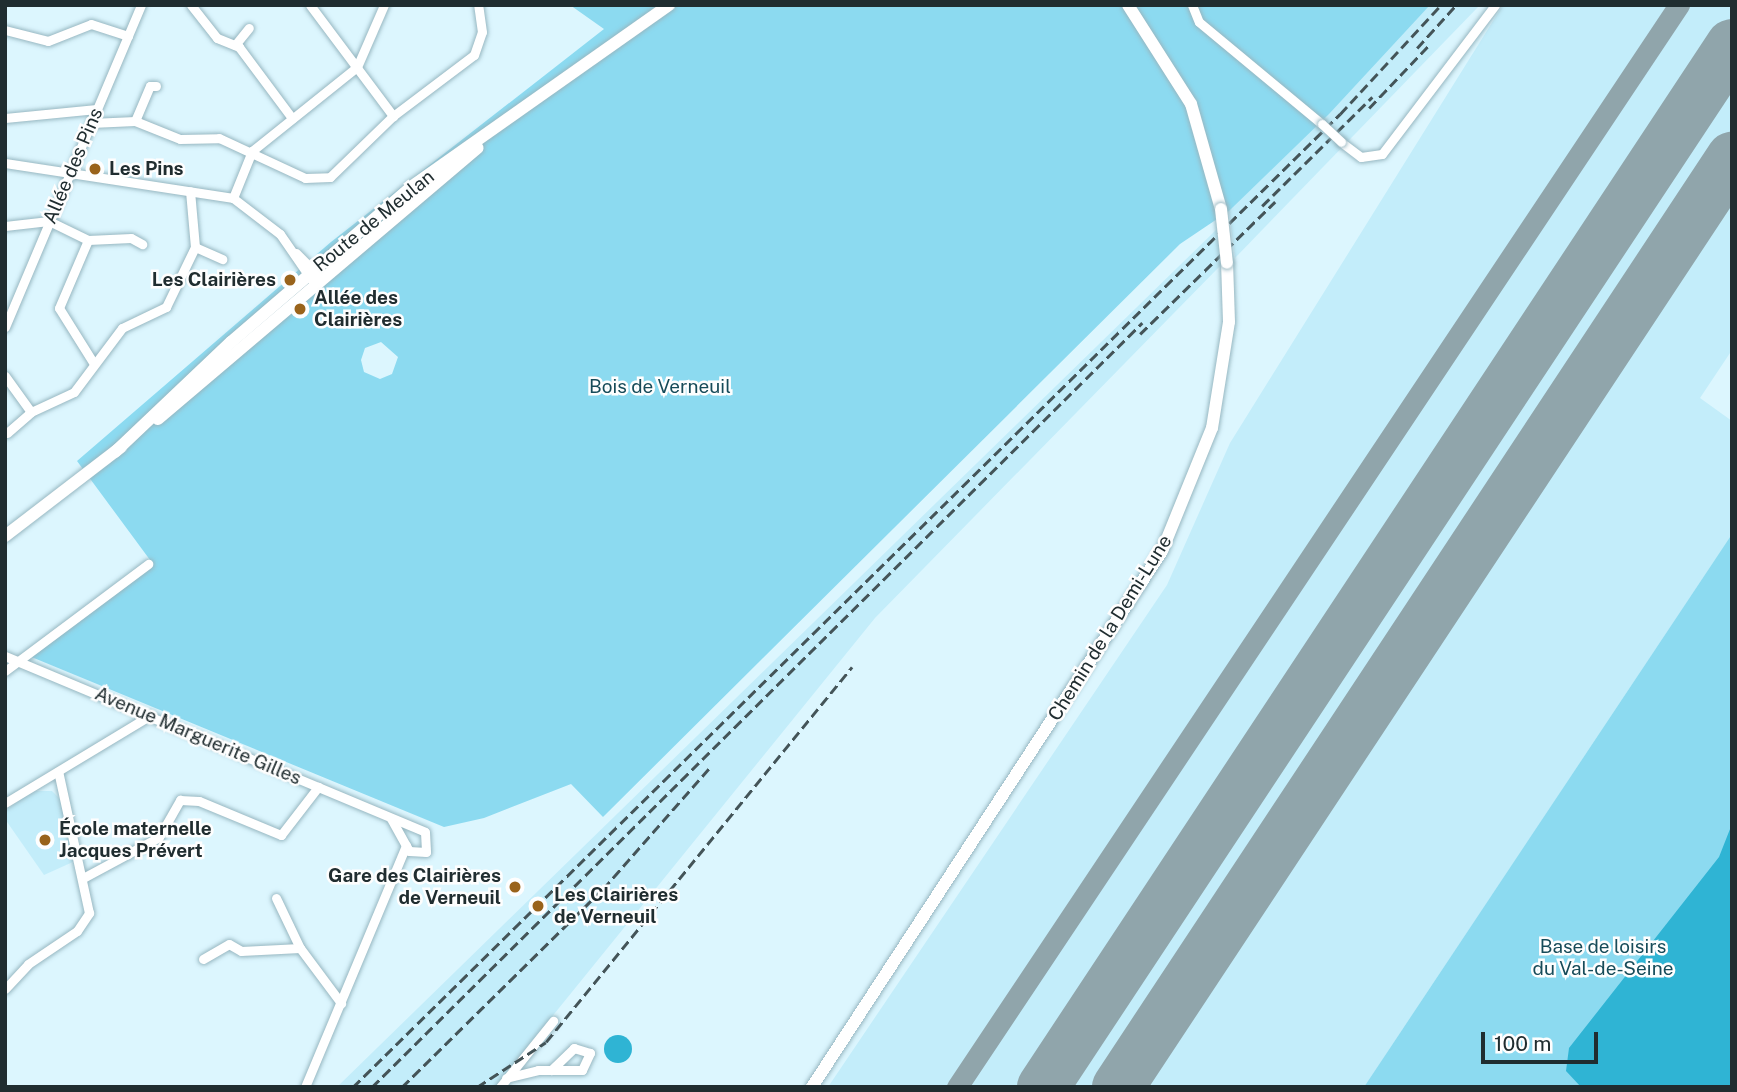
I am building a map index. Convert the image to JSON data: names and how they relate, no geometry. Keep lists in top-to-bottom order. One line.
{"streets":{"street":["Allée des Pins","Route de Meulan","Chemin de la Demi-Lune","Avenue Marguerite Gilles"]},"parks":["Bois de Verneuil","Base de loisirs du Val-de-Seine"],"places":["Les Pins","Les Clairières","Allée des Clairières","École maternelle Jacques Prévert","Gare des Clairières de Verneuil","Les Clairières de Verneuil"],"scale_bar":"100 m"}
